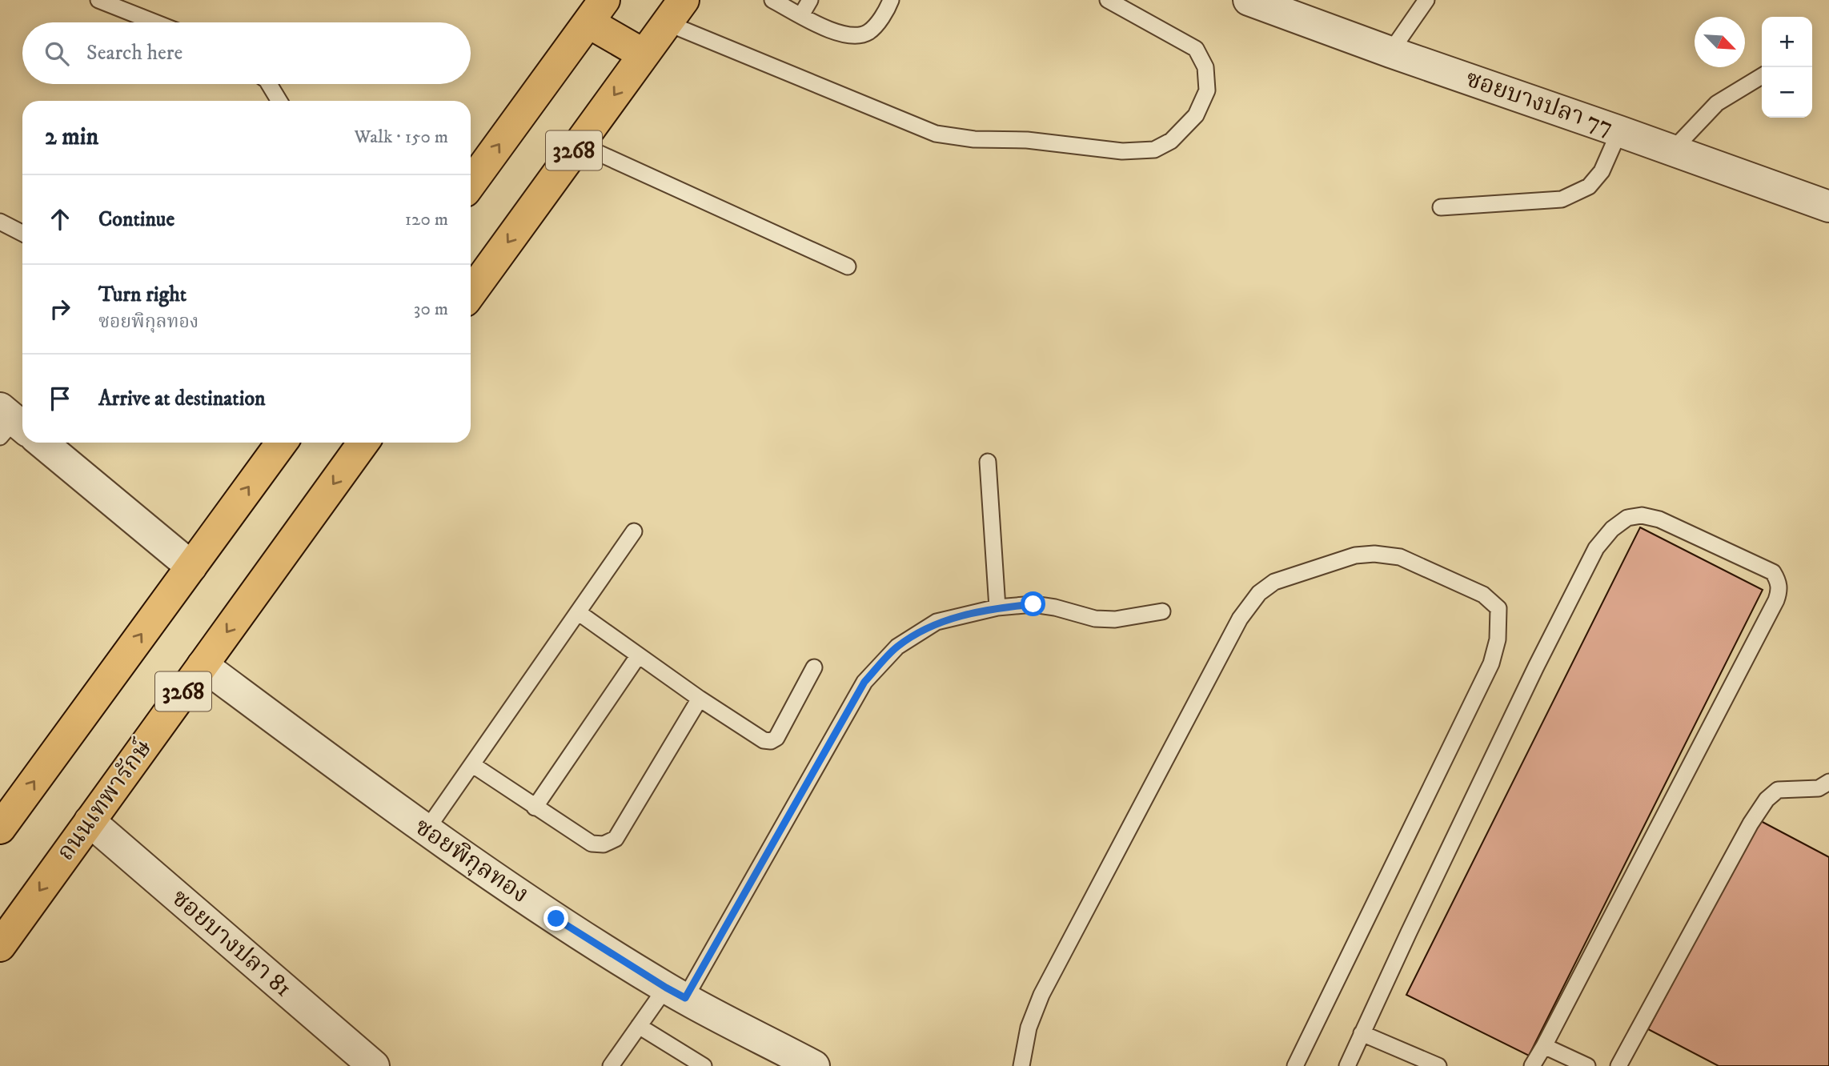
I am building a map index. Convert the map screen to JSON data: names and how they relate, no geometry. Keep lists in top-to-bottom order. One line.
{"streets":{"main road":["3268","ถนนเทพารักษ์"],"street":["ซอยบางปลา 77","ซอยพิกุลทอง","ซอยบางปลา 81"]},"crossings":[["ถนนเทพารักษ์","ซอยพิกุลทอง"],["ถนนเทพารักษ์","ซอยบางปลา 81"]],"north":"bottom right","page":{"map_buttons":["+","−"],"search":"Search here","heading":["2 min","Walk · 150 m"],"list":[["Continue","120 m"],["Turn right","ซอยพิกุลทอง","30 m"],"Arrive at destination"]}}
